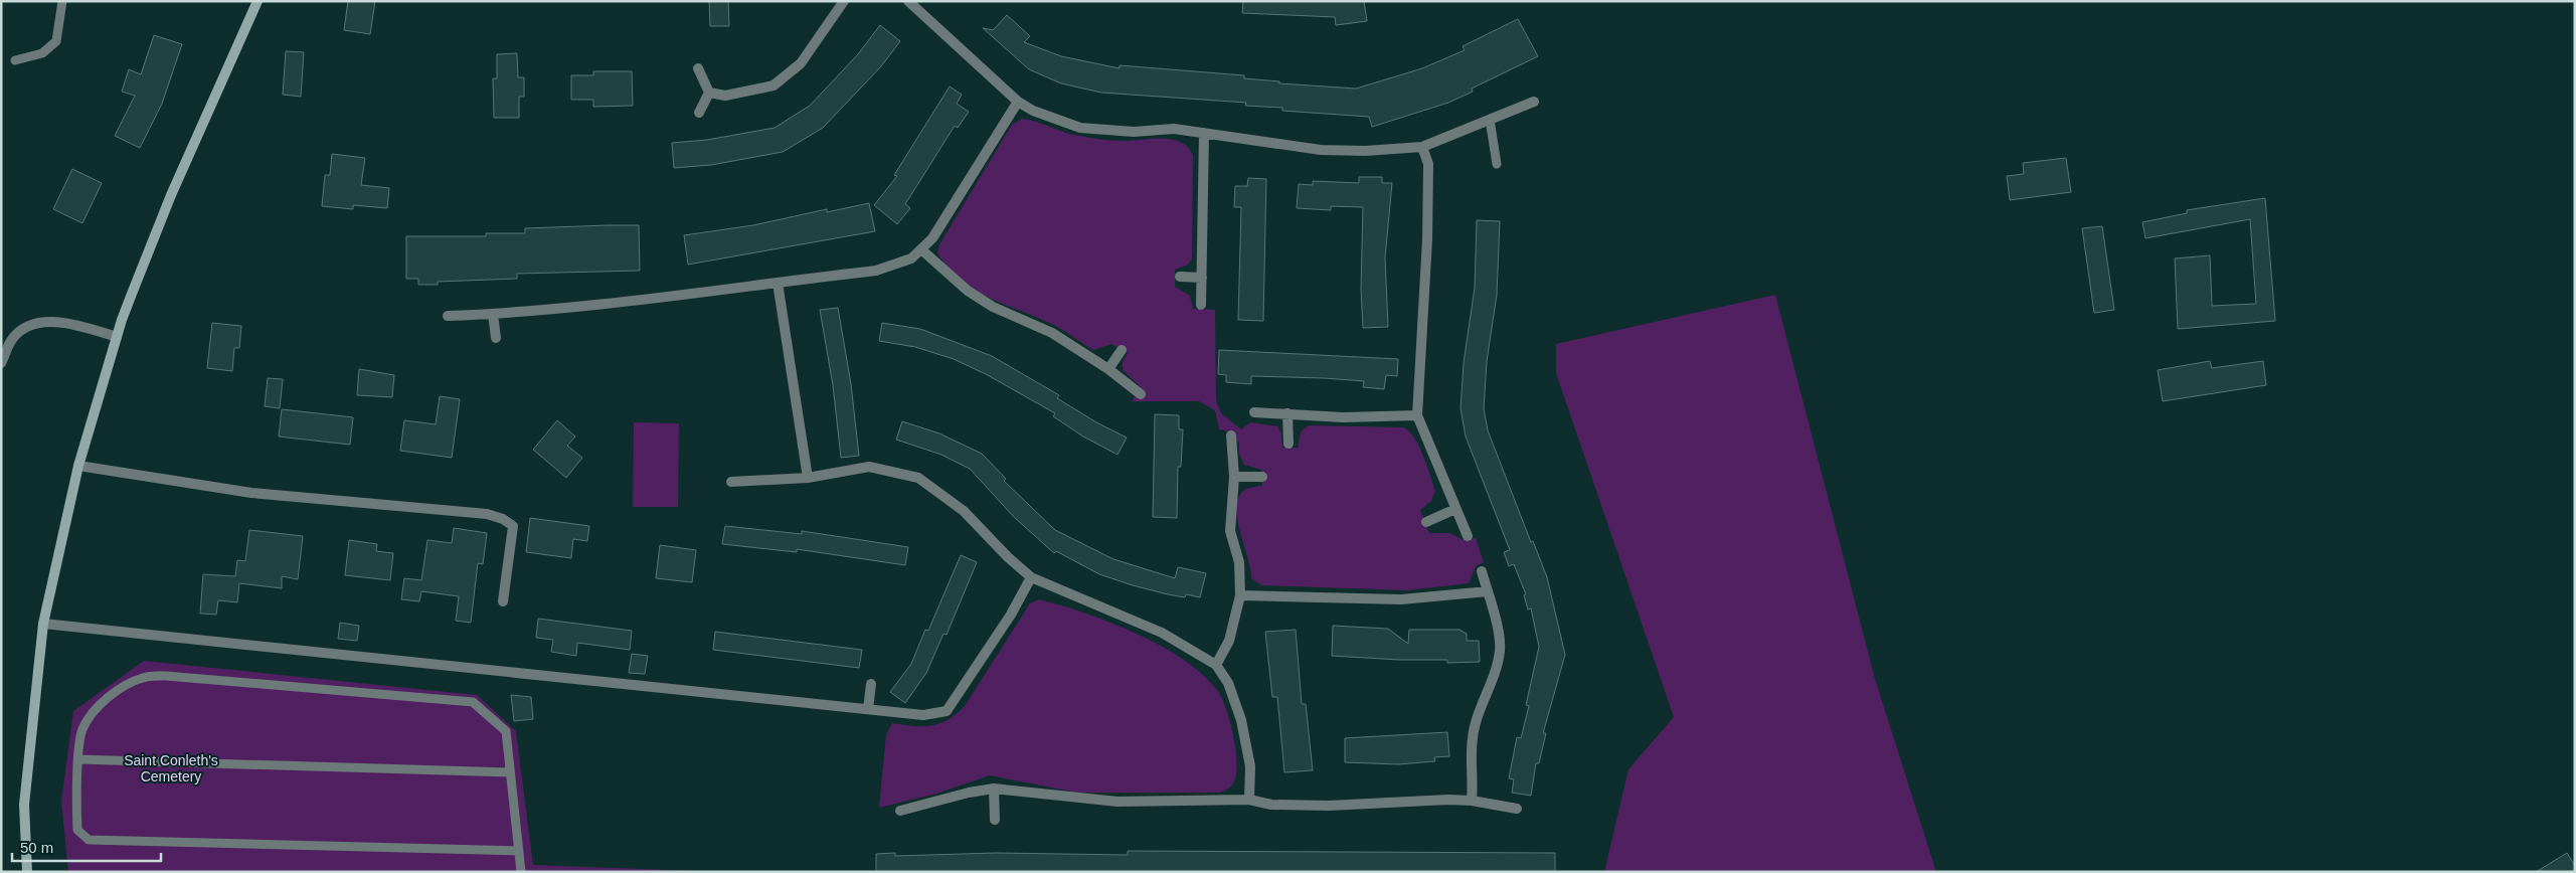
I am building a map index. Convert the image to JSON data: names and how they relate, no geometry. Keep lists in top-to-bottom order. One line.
{"parks":["Saint Conleth's Cemetery"],"scale_bar":"50 m"}
